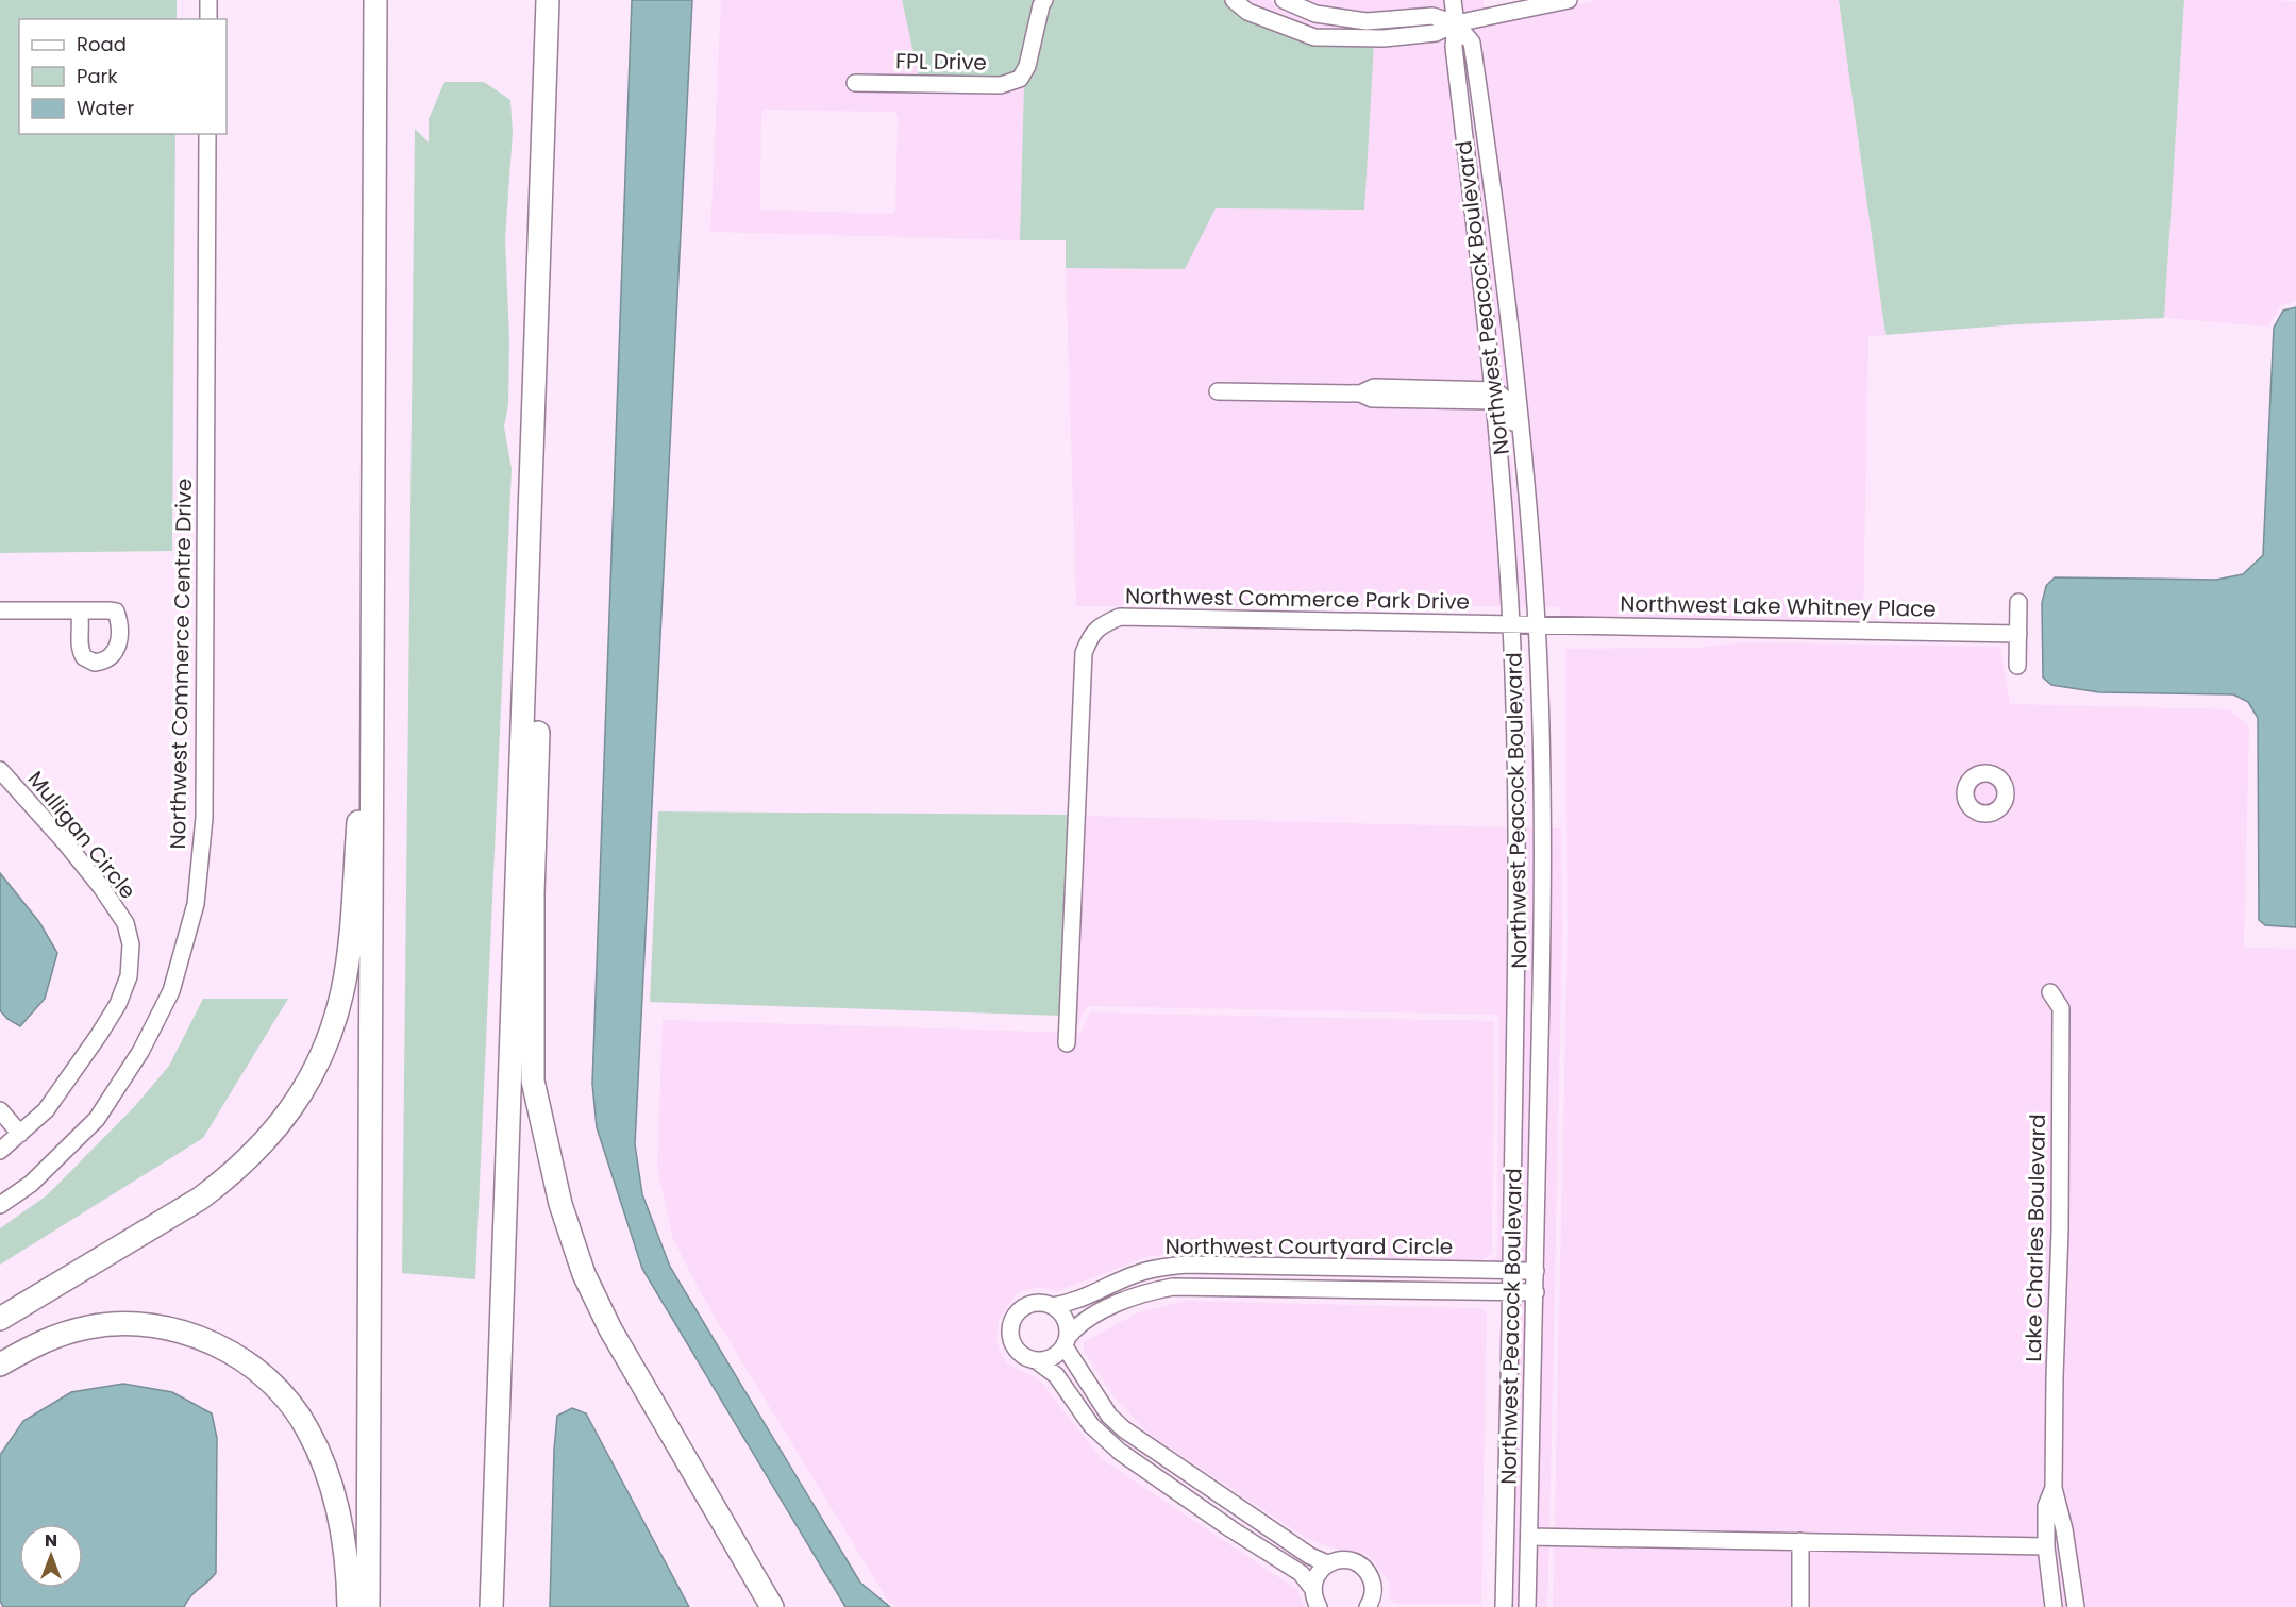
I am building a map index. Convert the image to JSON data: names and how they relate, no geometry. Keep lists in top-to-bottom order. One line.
{"streets":{"street":["FPL Drive","Northwest Peacock Boulevard","Northwest Commerce Park Drive","Northwest Lake Whitney Place","Northwest Commerce Centre Drive","Mulligan Circle","Lake Charles Boulevard","Northwest Courtyard Circle"]},"crossings":[["Northwest Peacock Boulevard","Northwest Commerce Park Drive"],["Northwest Peacock Boulevard","Northwest Lake Whitney Place"],["Northwest Peacock Boulevard","Northwest Courtyard Circle"],["Northwest Commerce Park Drive","Northwest Lake Whitney Place"]],"legend":["Road","Park","Water"],"north":"top"}
